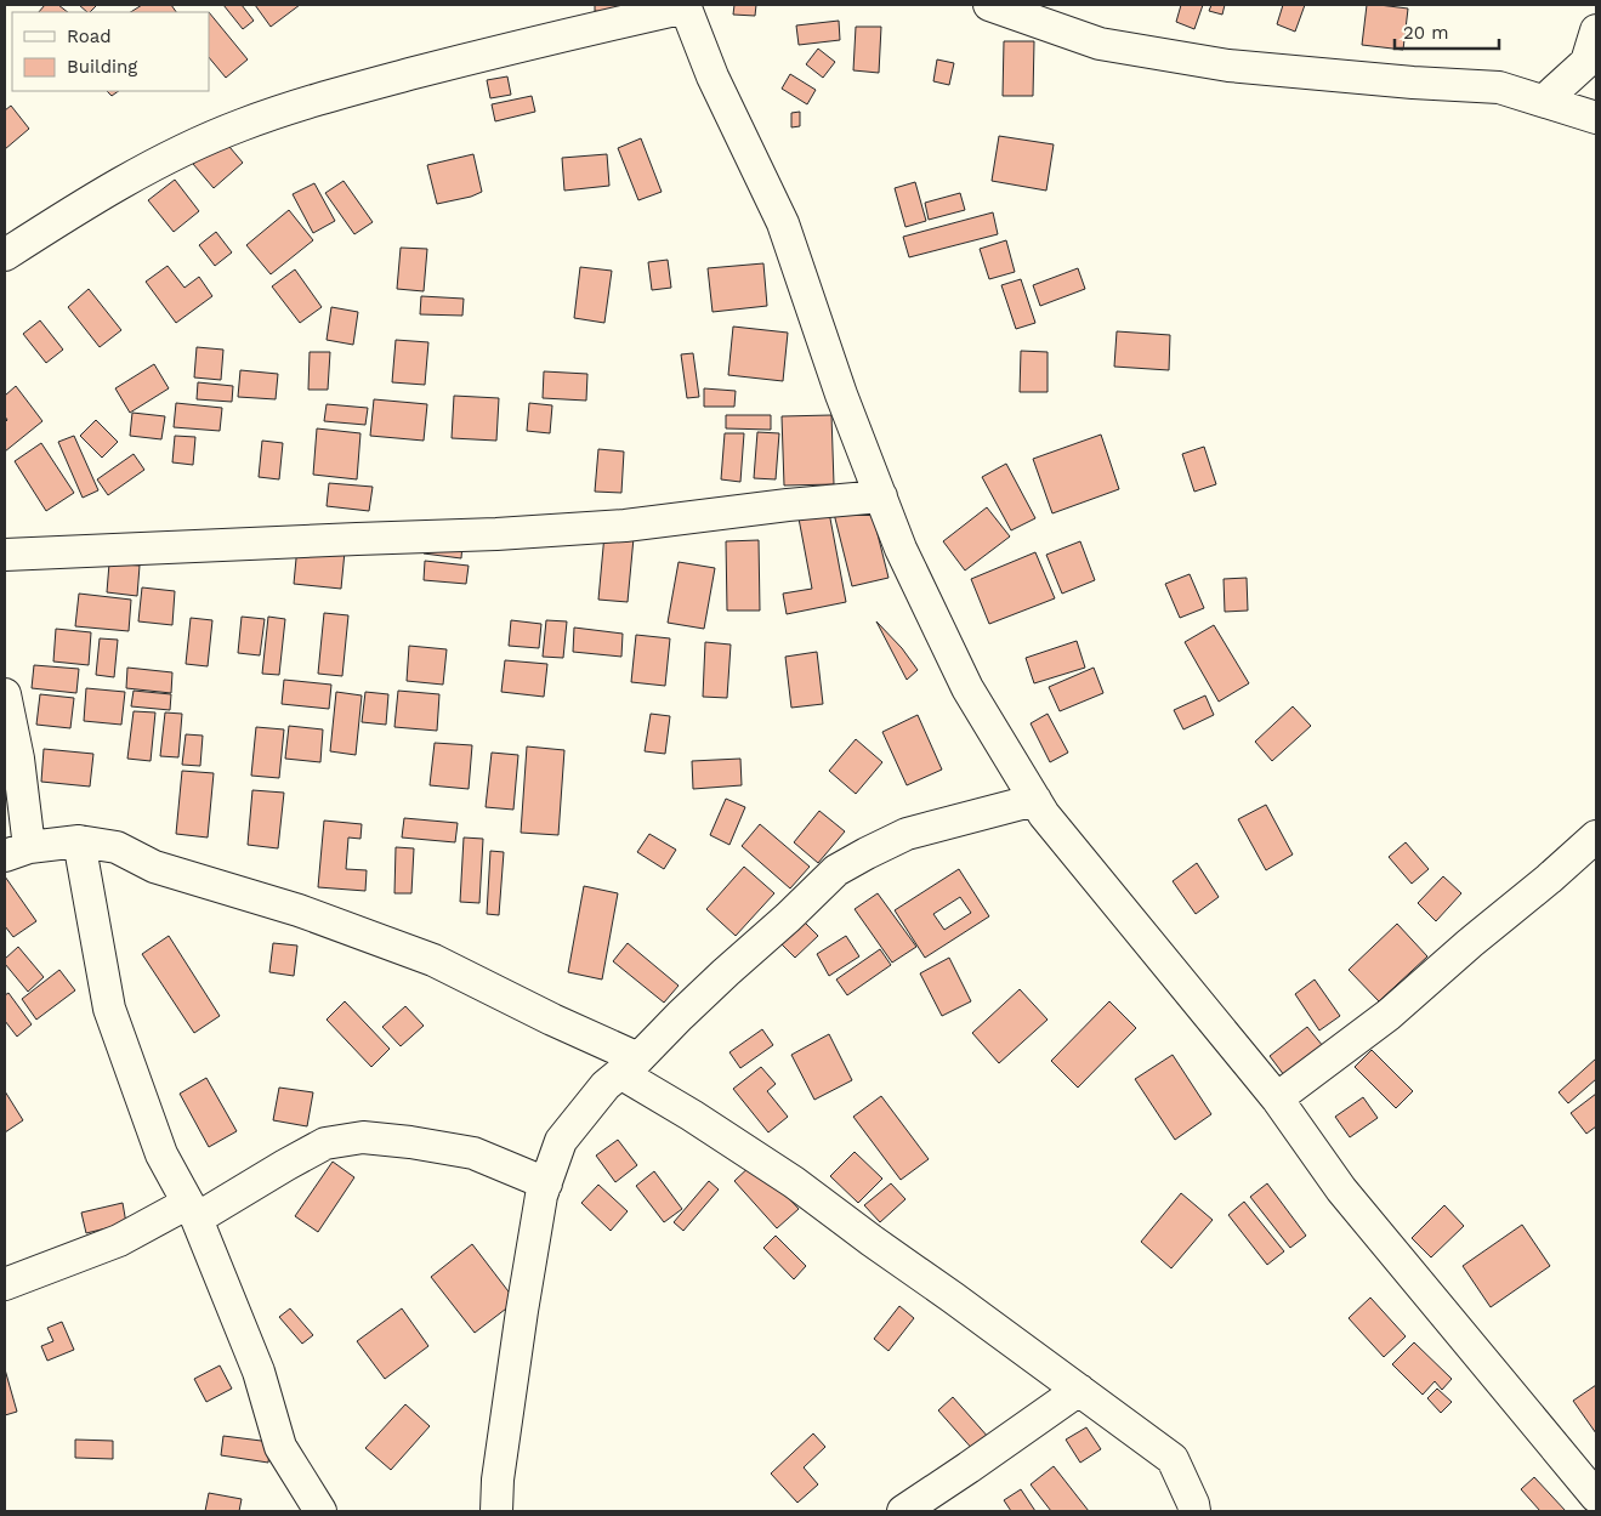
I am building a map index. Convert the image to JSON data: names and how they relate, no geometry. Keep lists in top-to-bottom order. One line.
{"legend":["Road","Building"],"scale_bar":"20 m"}
